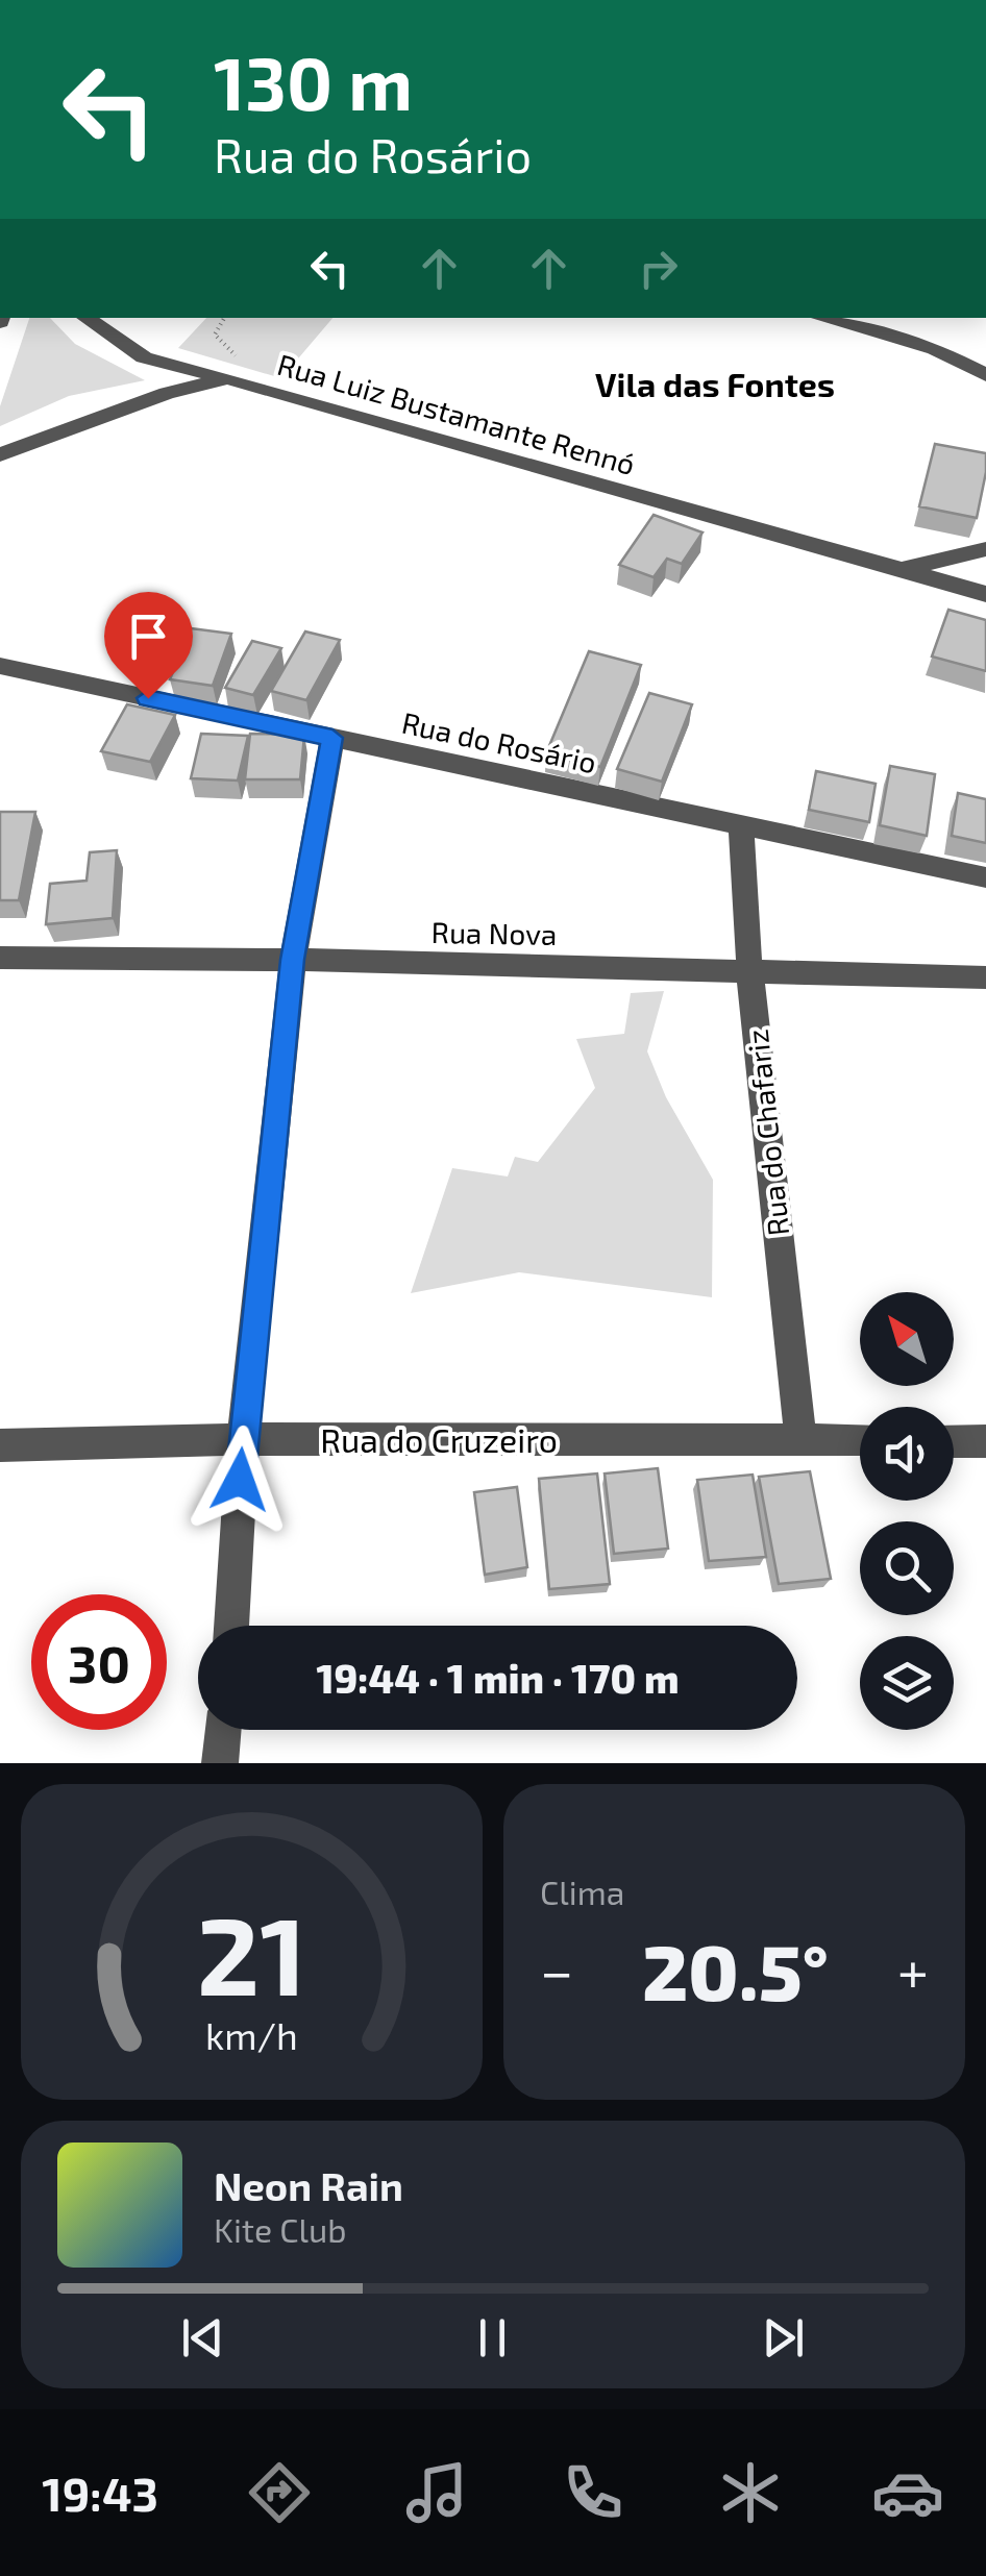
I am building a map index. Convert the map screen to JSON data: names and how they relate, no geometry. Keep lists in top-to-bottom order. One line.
{"streets":{"street":["Rua Luiz Bustamante Rennó","Rua do Rosário","Rua Nova","Rua do Chafariz","Rua do Cruzeiro"]},"crossings":[["Rua do Rosário","Rua do Chafariz"],["Rua Nova","Rua do Chafariz"],["Rua do Chafariz","Rua do Cruzeiro"]],"districts":["Vila das Fontes"],"north":"top left","page":{"turn":["130 m","Rua do Rosário"],"limit":"30","trip":"19:44 · 1 min · 170 m","tile":"Clima","heat":["−","20.5°","+"],"song":["Neon Rain","Kite Club"],"tabs":"19:43","gauge":["21","km/h"]}}
